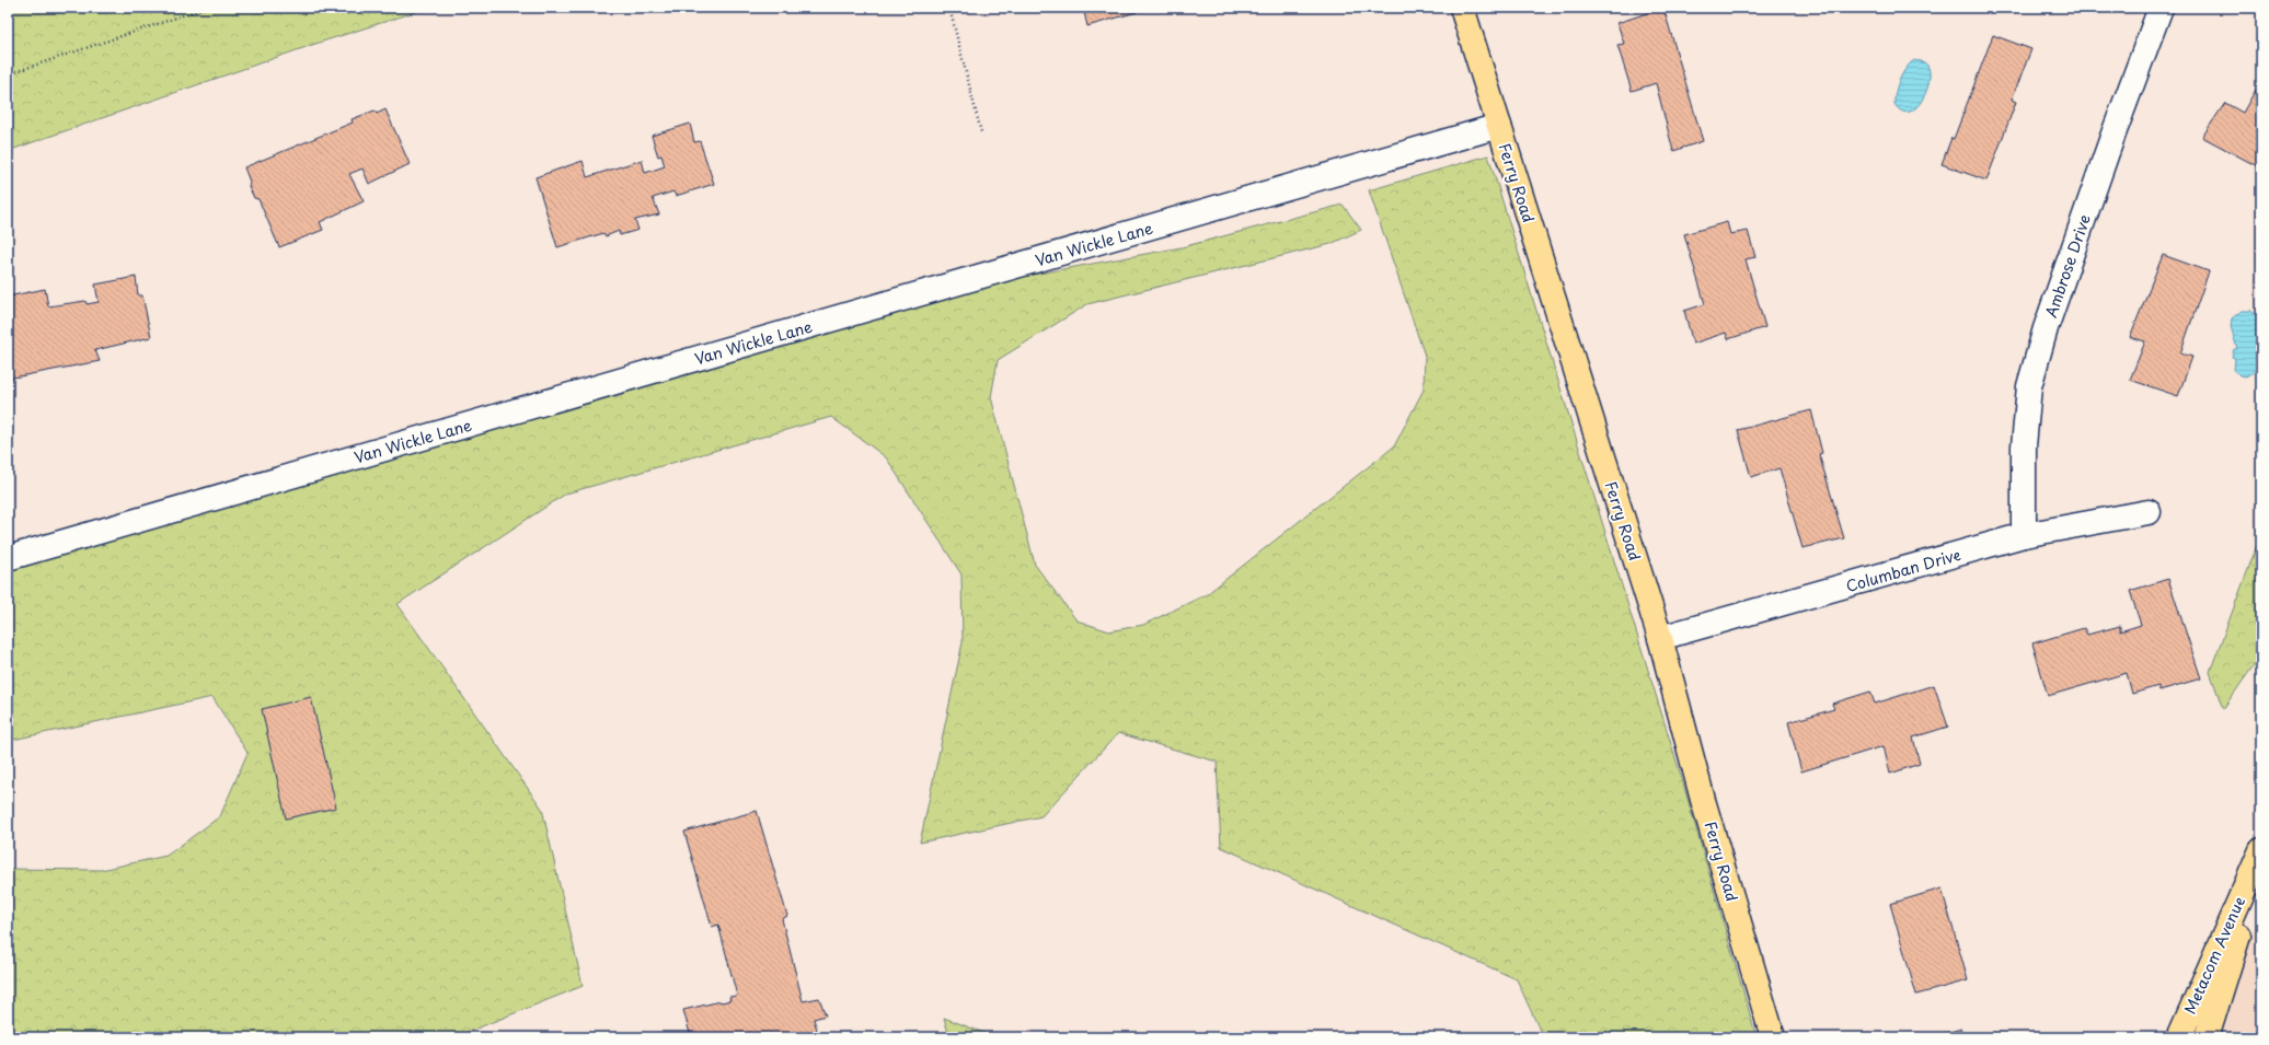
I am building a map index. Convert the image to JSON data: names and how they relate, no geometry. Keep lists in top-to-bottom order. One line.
{"streets":{"main road":["Ferry Road","Metacom Avenue"],"street":["Van Wickle Lane","Ambrose Drive","Columban Drive"]},"crossings":[["Ferry Road","Van Wickle Lane"],["Ferry Road","Columban Drive"],["Ambrose Drive","Columban Drive"]]}
